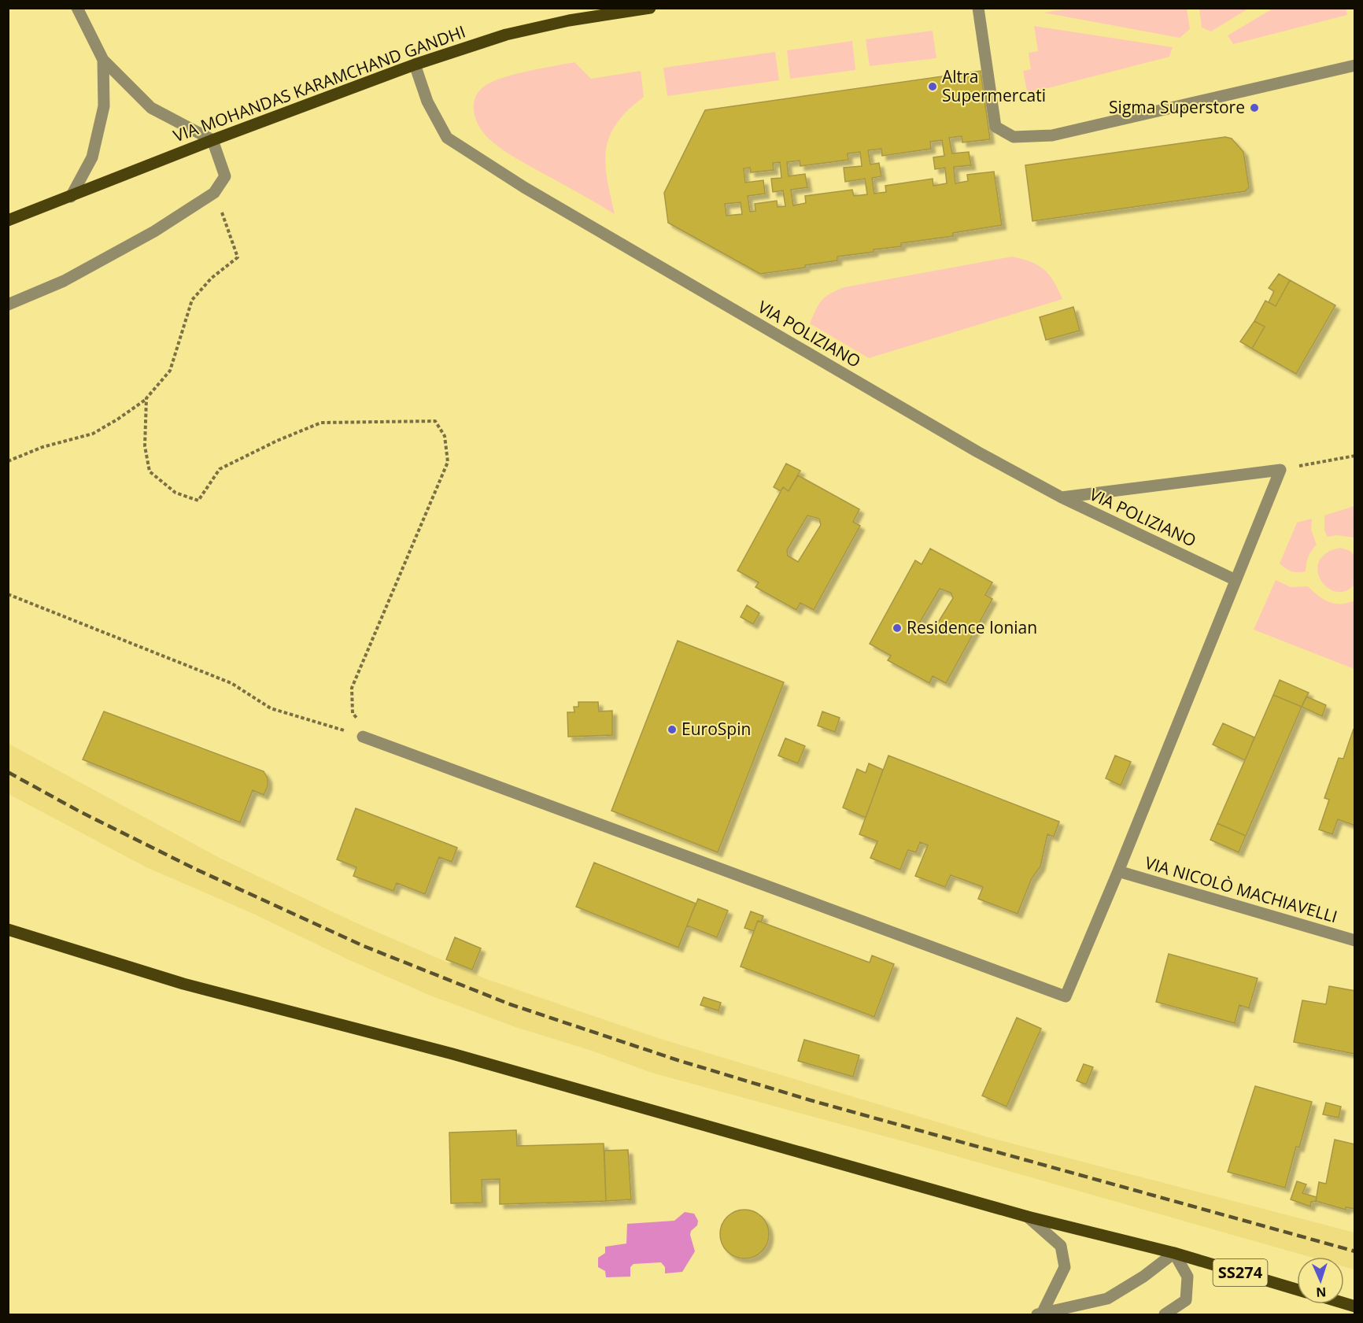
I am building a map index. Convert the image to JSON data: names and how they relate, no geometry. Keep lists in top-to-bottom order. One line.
{"streets":{"main road":["VIA MOHANDAS KARAMCHAND GANDHI","SS274"],"street":["VIA POLIZIANO","VIA NICOLÒ MACHIAVELLI"]},"crossings":[["VIA MOHANDAS KARAMCHAND GANDHI","VIA POLIZIANO"]],"places":["Altra Supermercati","Sigma Superstore","Residence Ionian","EuroSpin"],"north":"bottom"}
